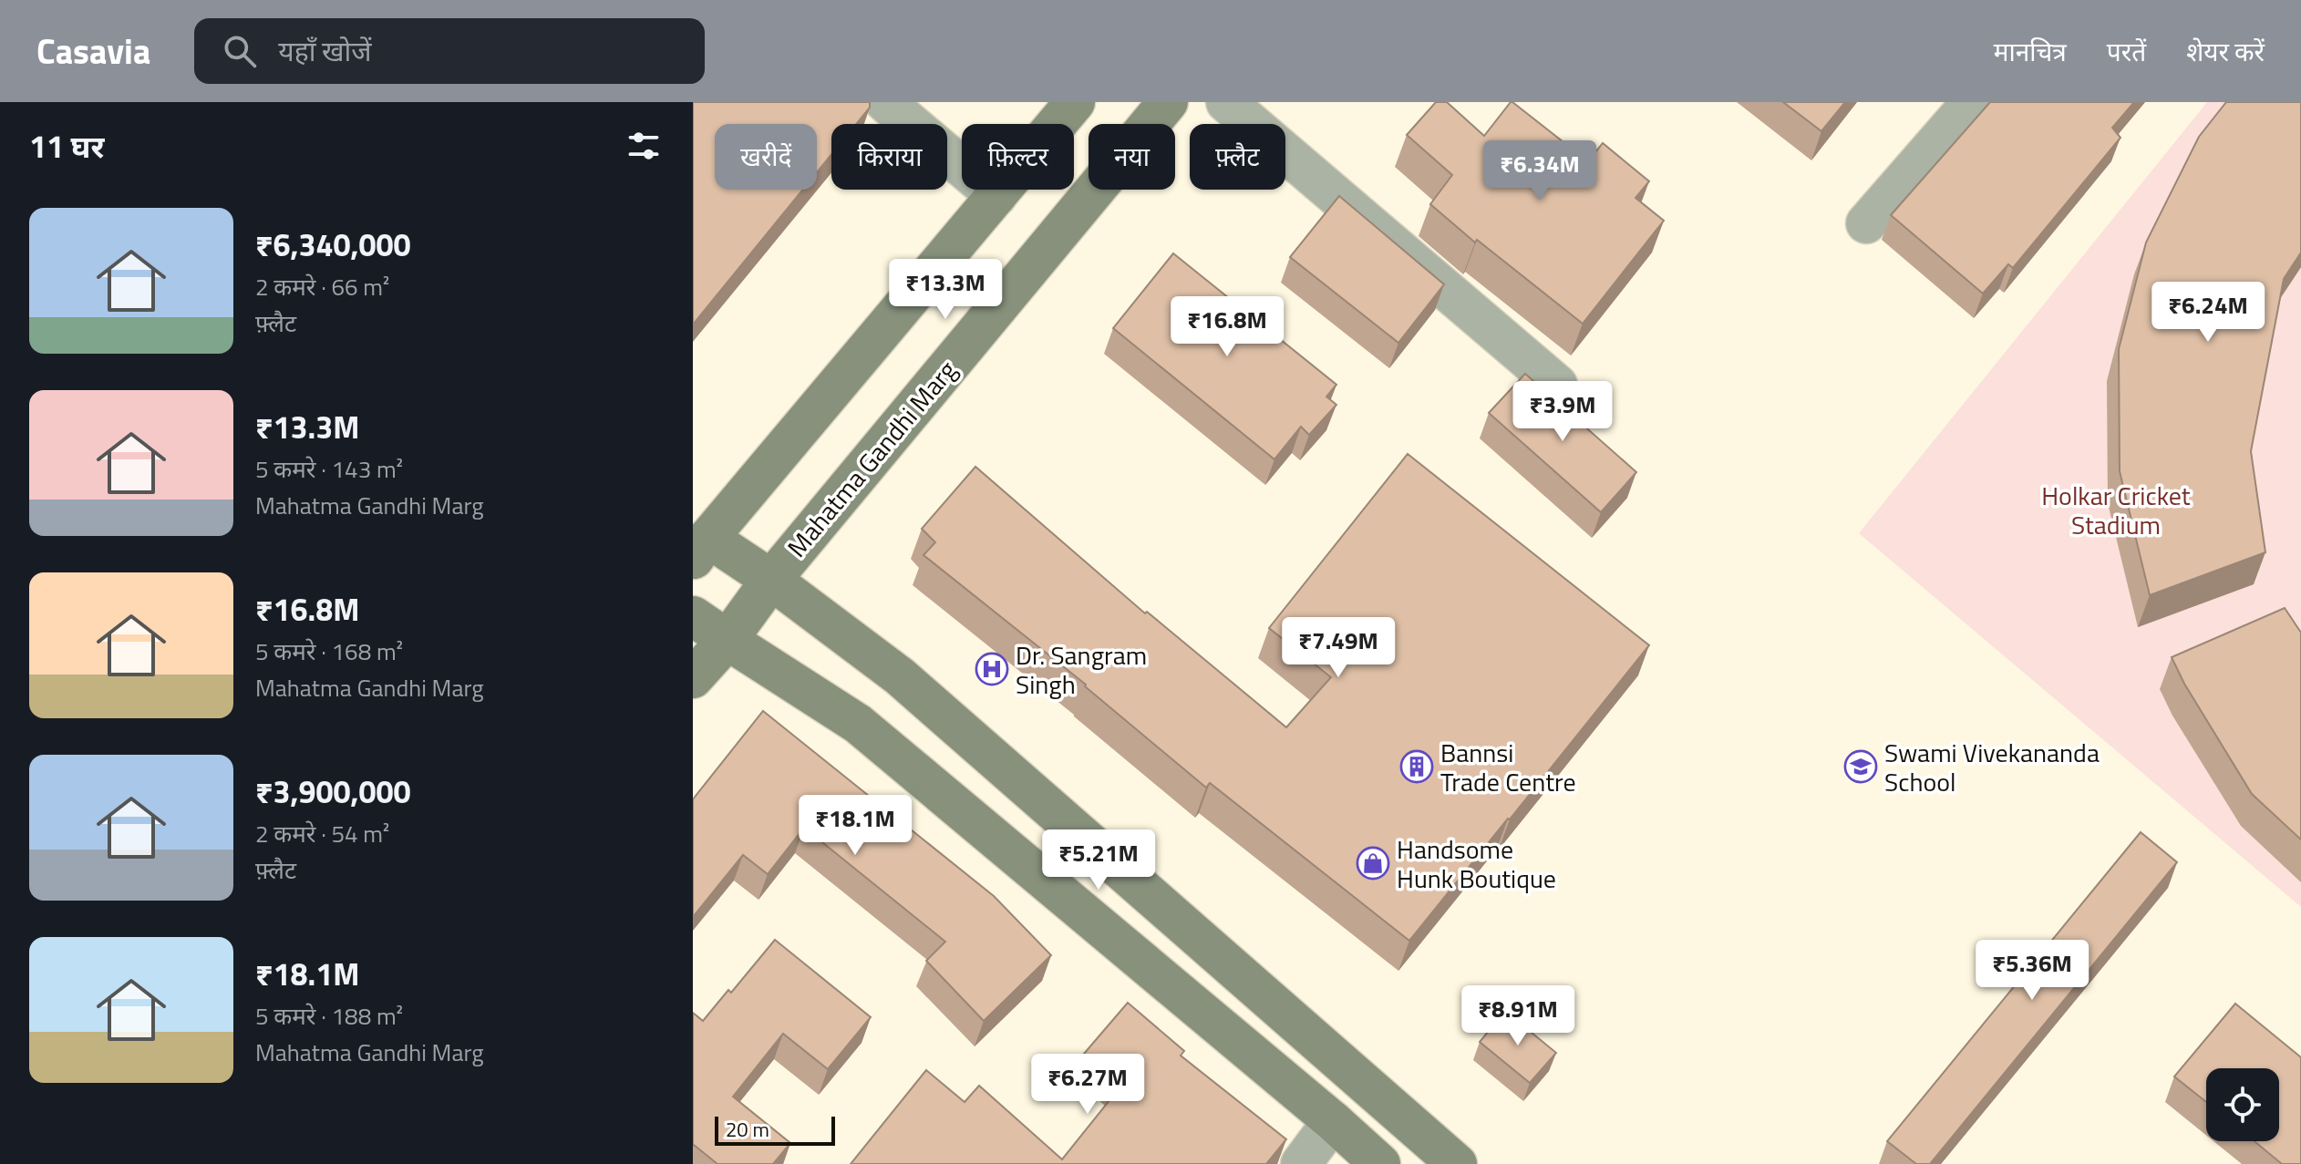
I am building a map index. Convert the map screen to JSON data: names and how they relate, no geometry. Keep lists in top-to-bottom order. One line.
{"streets":{"main road":["Mahatma Gandhi Marg"]},"parks":["Holkar Cricket Stadium"],"places":{"hospital":["Dr. Sangram Singh"],"building":["Bannsi Trade Centre"],"school or university":["Swami Vivekananda School"],"shop":["Handsome Hunk Boutique"]},"scale_bar":"20 m","page":{"header":"Casavia","search":"यहाँ खोजें","nav":["मानचित्र","परतें","शेयर करें"],"heading":"11 घर","chip":["खरीदें","किराया","फ़िल्टर","नया","फ़्लैट"],"price":["₹6.34M","₹13.3M","₹6.24M","₹16.8M","₹3.9M","₹7.49M","₹18.1M","₹5.21M","₹5.36M","₹8.91M","₹6.27M"],"list":[{"name":"₹6,340,000","note":"2 कमरे · 66 m² · फ़्लैट"},{"name":"₹13.3M","note":"5 कमरे · 143 m² · Mahatma Gandhi Marg"},{"name":"₹16.8M","note":"5 कमरे · 168 m² · Mahatma Gandhi Marg"},{"name":"₹3,900,000","note":"2 कमरे · 54 m² · फ़्लैट"},{"name":"₹18.1M","note":"5 कमरे · 188 m² · Mahatma Gandhi Marg"}],"scale":"20 m"}}
